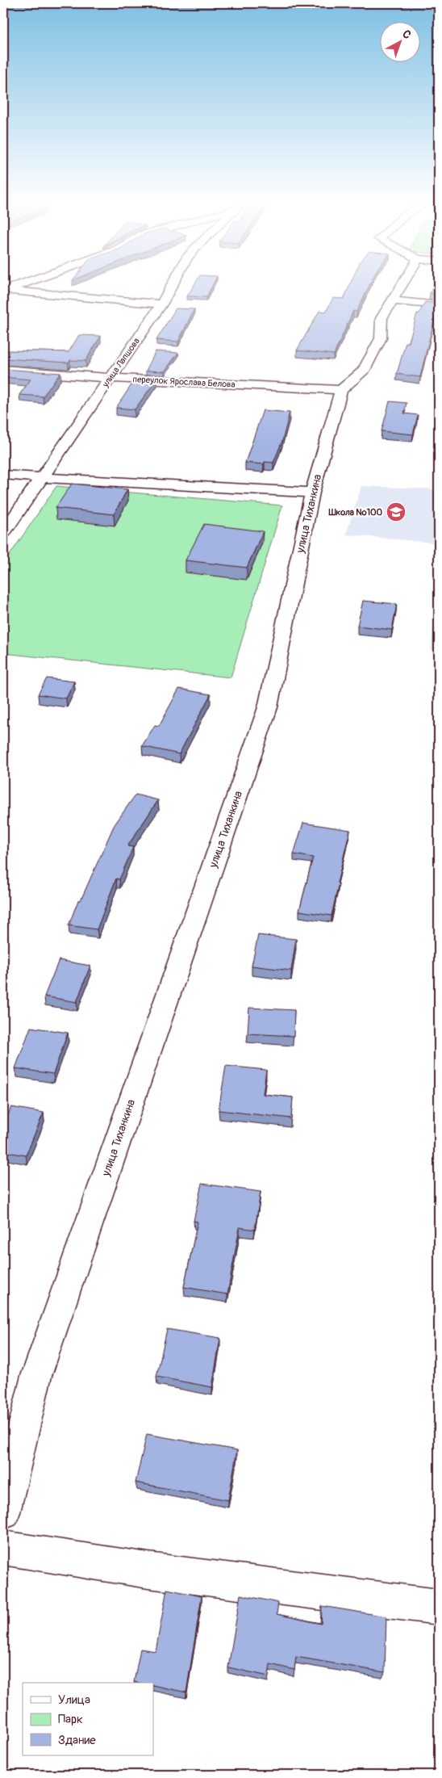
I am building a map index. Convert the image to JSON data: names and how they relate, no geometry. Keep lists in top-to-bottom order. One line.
{"streets":{"street":["улица Лапшова","переулок Ярослава Белова","улица Тиханкина"]},"crossings":[["улица Лапшова","переулок Ярослава Белова"],["переулок Ярослава Белова","улица Тиханкина"]],"places":{"school or university":["Школа №100"]},"legend":["Улица","Парк","Здание"],"north":"top right"}
